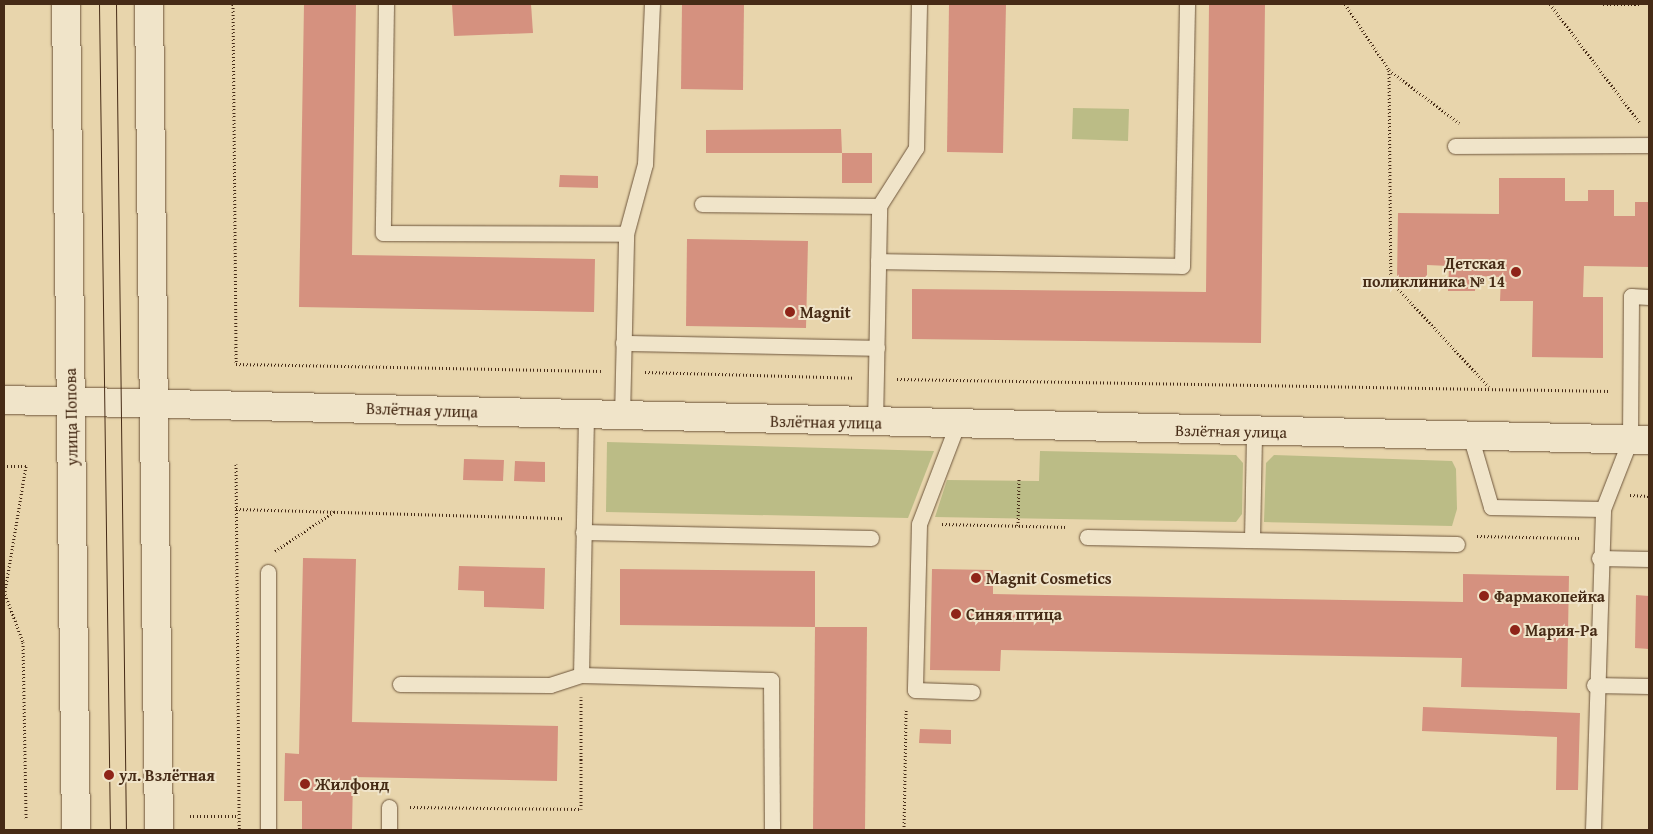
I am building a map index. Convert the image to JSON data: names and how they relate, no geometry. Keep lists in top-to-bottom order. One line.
{"streets":{"main road":["Взлётная улица","улица Попова"]},"crossings":[["Взлётная улица","улица Попова"]],"places":["Детская поликлиника № 14","Magnit","Magnit Cosmetics","Фармакопейка","Синяя птица","Мария-Ра","ул. Взлётная","Жилфонд"]}
